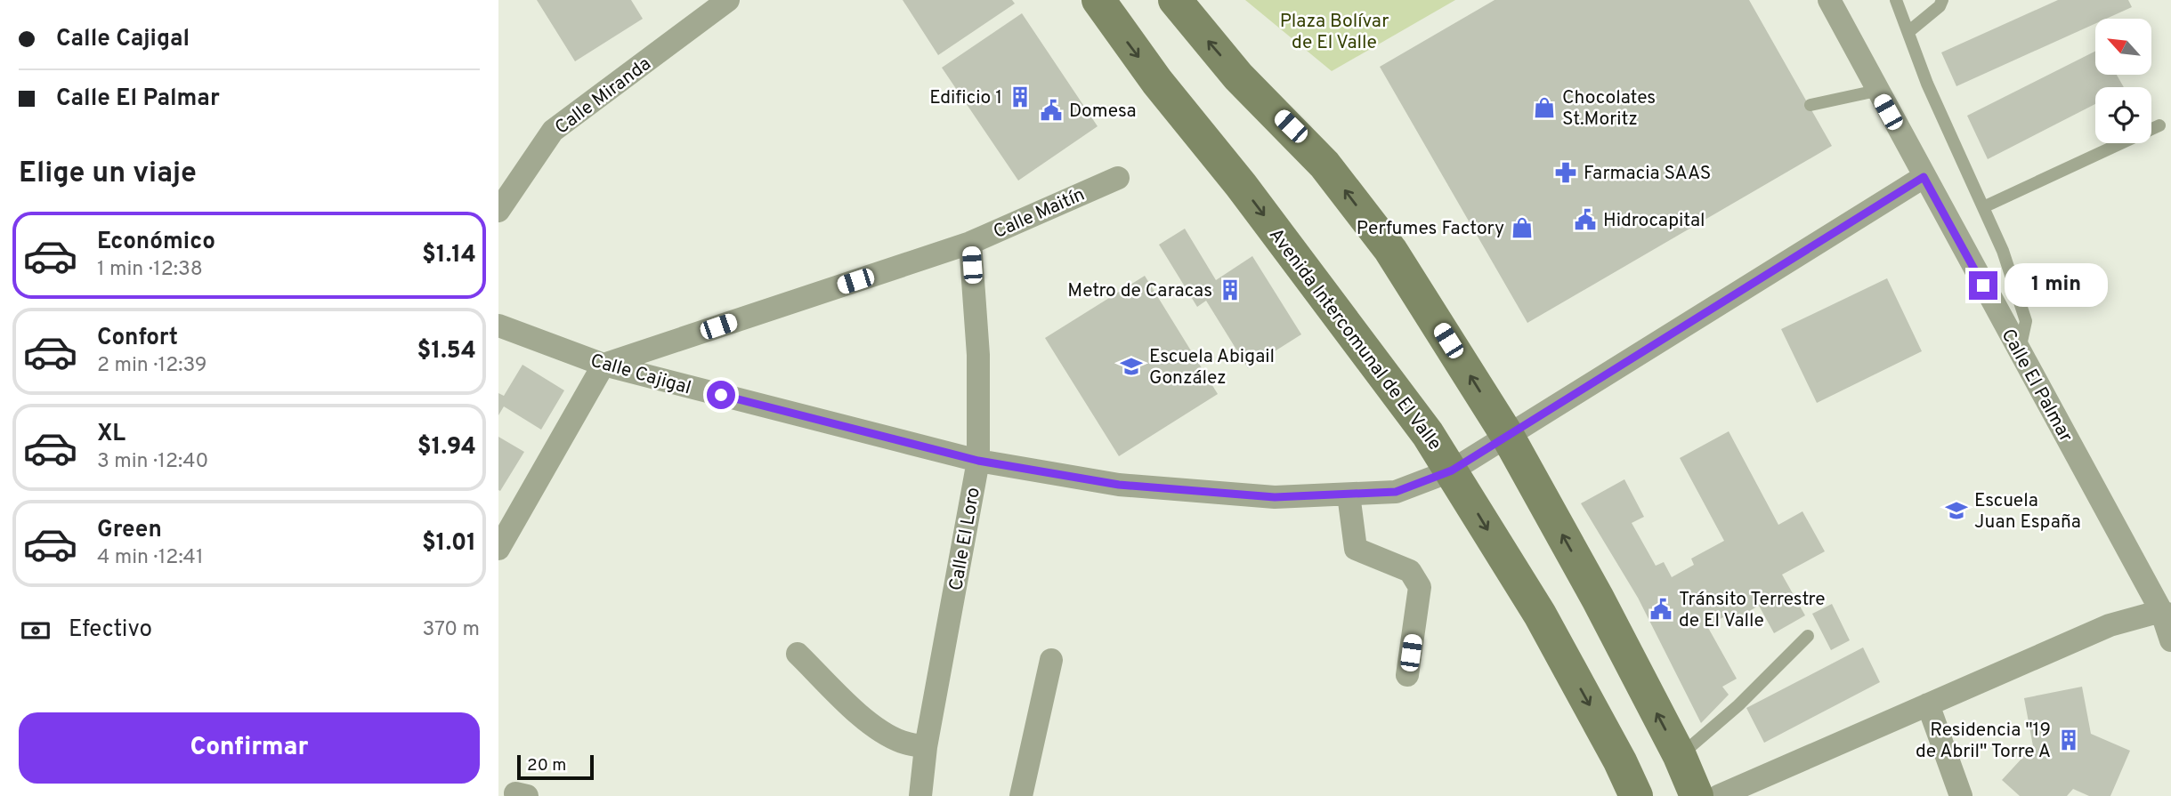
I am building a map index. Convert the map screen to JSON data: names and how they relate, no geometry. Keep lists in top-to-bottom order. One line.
{"streets":{"main road":["Avenida Intercomunal de El Valle"],"street":["Calle Miranda","Calle Maitín","Calle Cajigal","Calle El Palmar","Calle El Loro"]},"crossings":[["Calle Maitín","Calle Cajigal"],["Calle Maitín","Calle El Loro"],["Avenida Intercomunal de El Valle","Calle Cajigal"],["Calle Cajigal","Calle El Palmar"],["Calle Cajigal","Calle El Loro"]],"parks":["Plaza Bolívar de El Valle"],"places":{"building":["Edificio 1","Metro de Caracas","Residencia \"19 de Abril\" Torre A"],"shop":["Chocolates St.Moritz","Perfumes Factory"],"public building":["Domesa","Hidrocapital","Tránsito Terrestre de El Valle"],"pharmacy":["Farmacia SAAS"],"school or university":["Escuela Abigail González","Escuela Juan España"]},"scale_bar":"20 m","north":"top left","page":{"banner":["Calle Cajigal","Calle El Palmar"],"heading":"Elige un viaje","list":[{"name":"Económico","note":"1 min · 12:38","value":"$1.14"},{"name":"Confort","note":"2 min · 12:39","value":"$1.54"},{"name":"XL","note":"3 min · 12:40","value":"$1.94"},{"name":"Green","note":"4 min · 12:41","value":"$1.01"}],"bubble":"1 min","pay":["Efectivo","370 m"],"buttons":"Confirmar","scale":"20 m"}}
